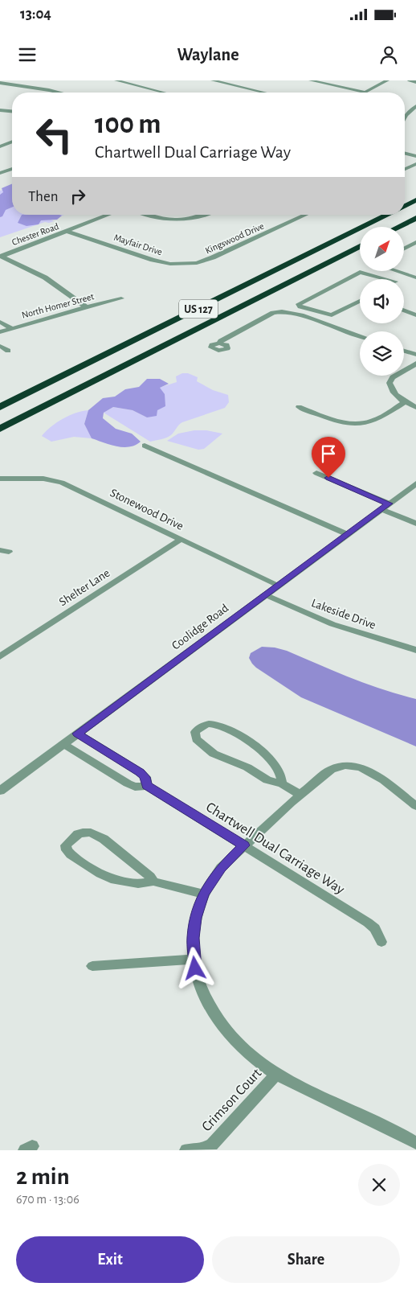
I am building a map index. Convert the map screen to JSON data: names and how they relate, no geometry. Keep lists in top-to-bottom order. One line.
{"streets":{"highway":["US 127"],"street":["Chester Road","Kingswood Drive","Mayfair Drive","North Homer Street","Stonewood Drive","Shelter Lane","Lakeside Drive","Coolidge Road","Chartwell Dual Carriage Way","Crimson Court"]},"crossings":[["Chester Road","Mayfair Drive"],["Kingswood Drive","Mayfair Drive"],["Stonewood Drive","Shelter Lane"],["Stonewood Drive","Coolidge Road"],["Lakeside Drive","Coolidge Road"],["Coolidge Road","Chartwell Dual Carriage Way"]],"north":"top right","page":{"status":"13:04","header":"Waylane","turn":["100 m","Chartwell Dual Carriage Way"],"then":"Then","heading":["2 min","670 m · 13:06"],"buttons":["Exit","Share"]}}
